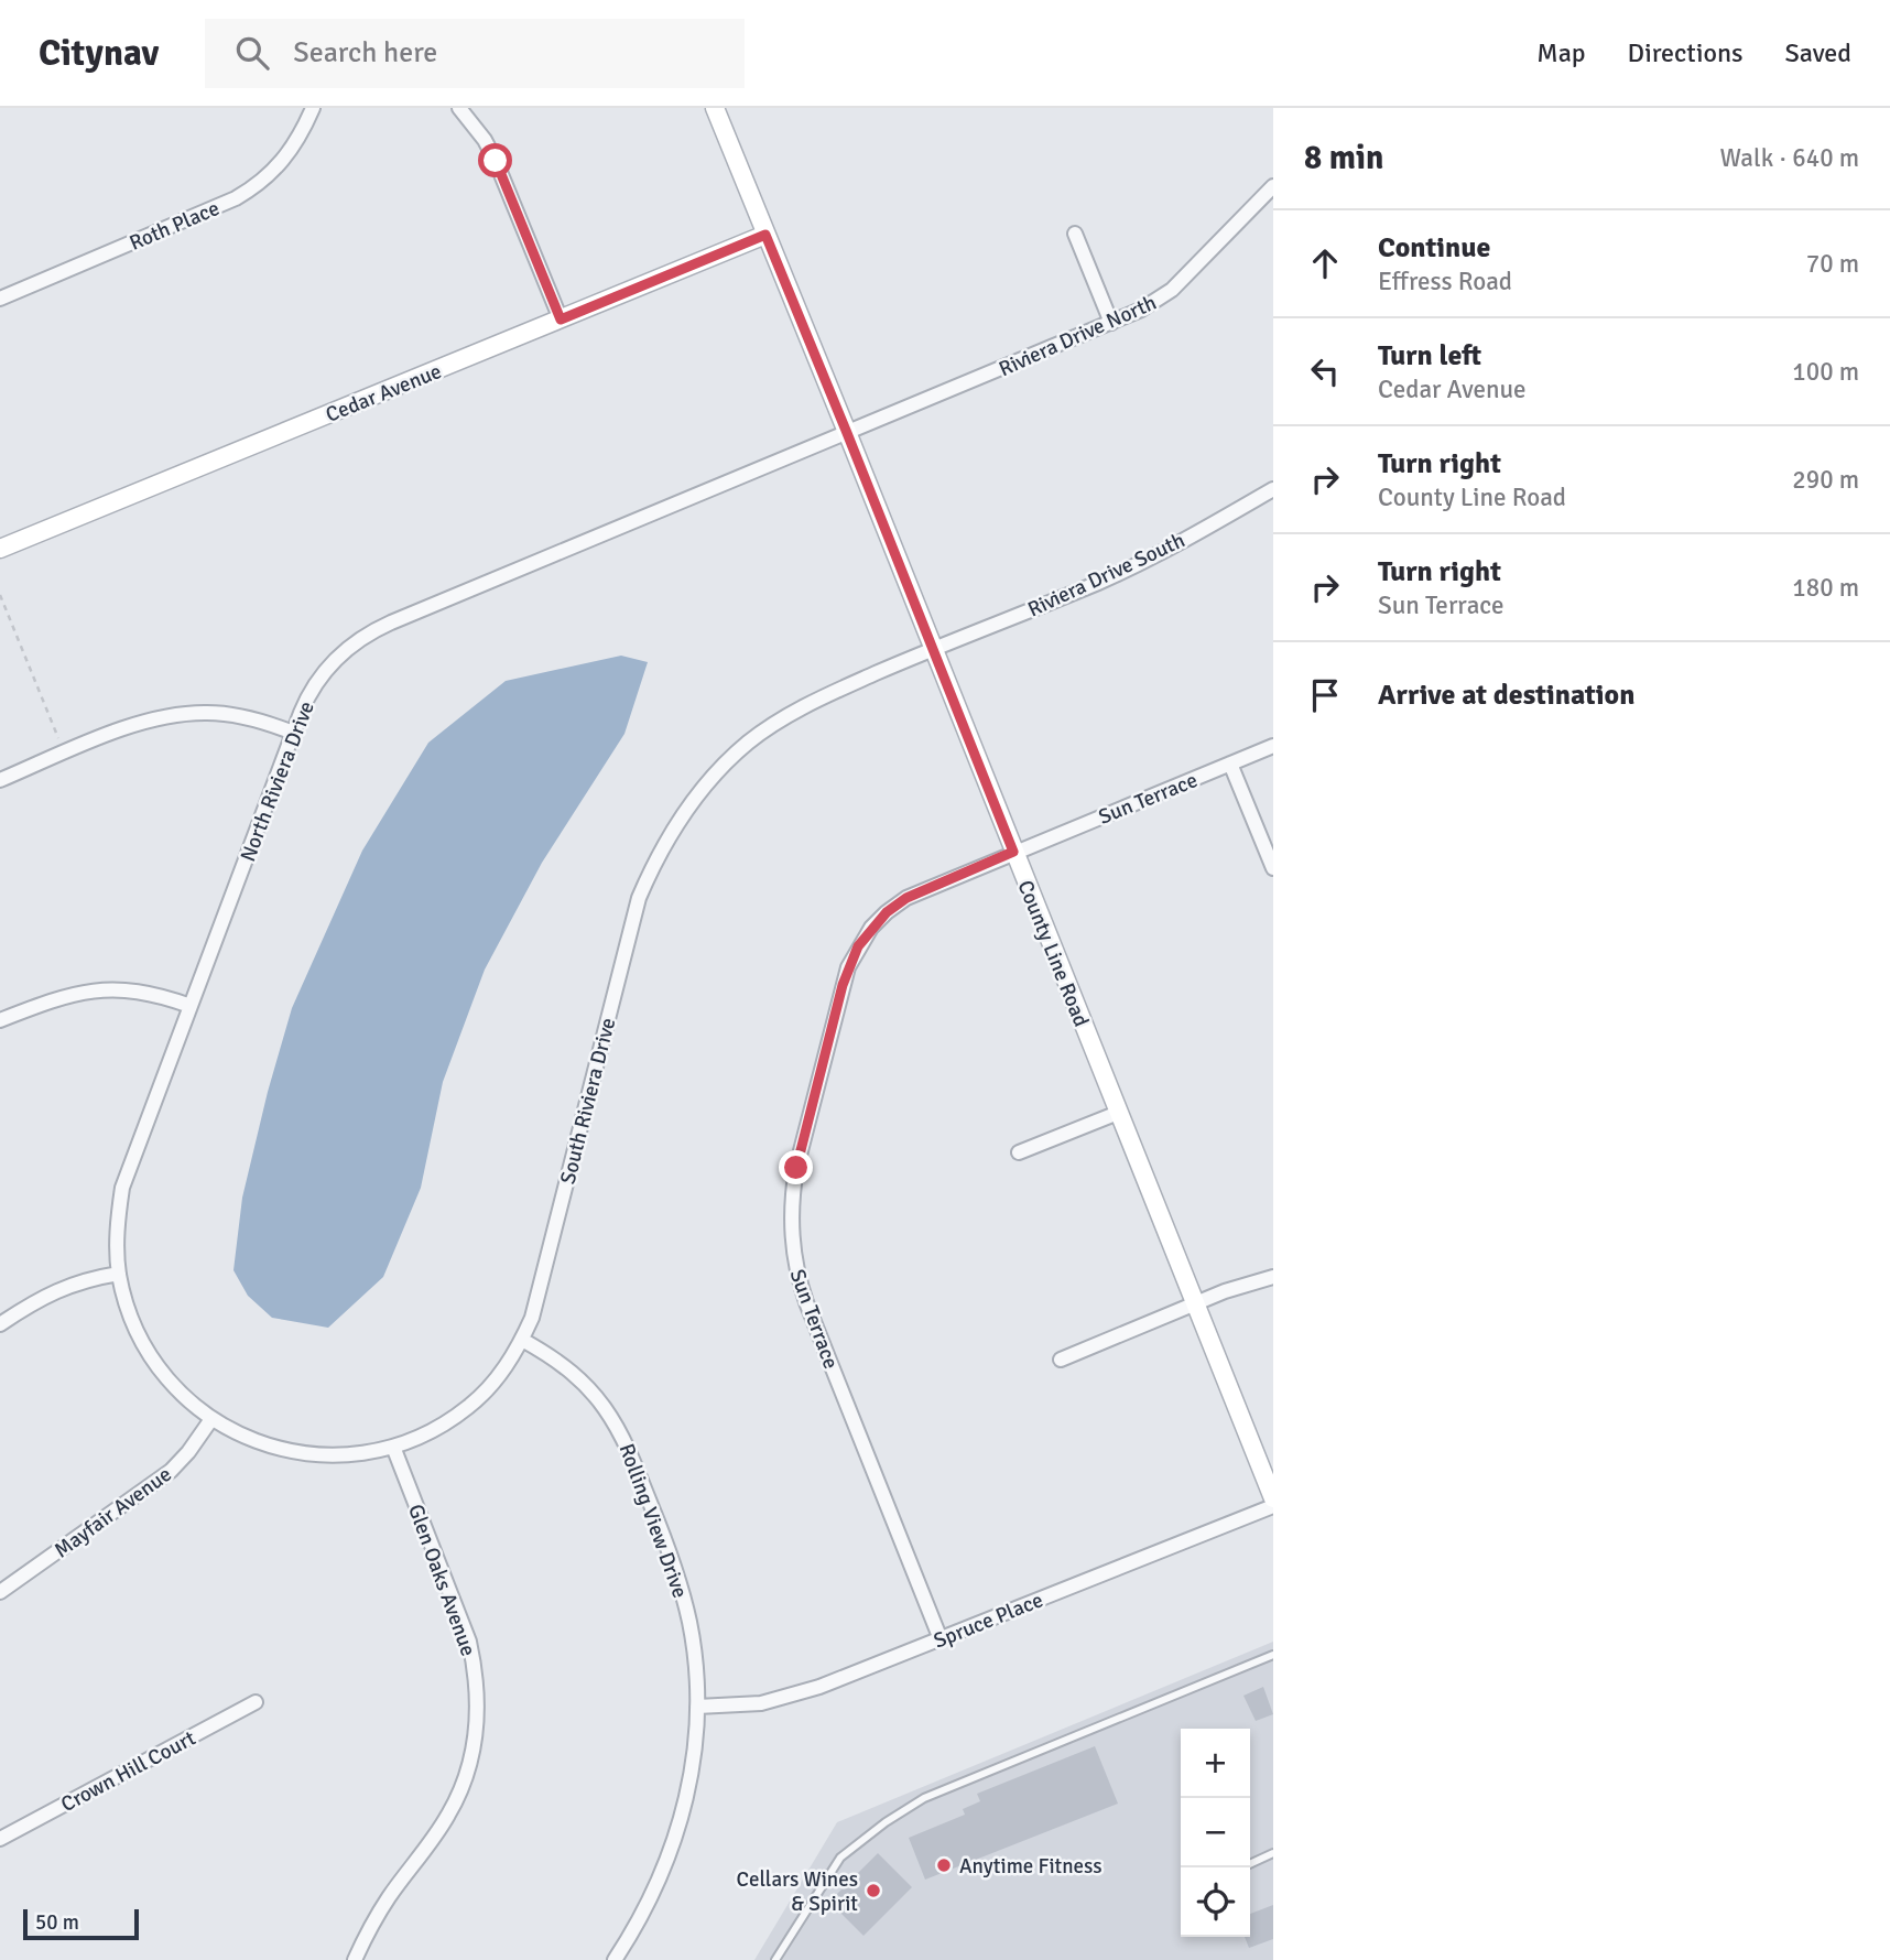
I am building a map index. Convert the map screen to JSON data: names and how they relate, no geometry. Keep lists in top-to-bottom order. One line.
{"streets":{"street":["Roth Place","Riviera Drive North","Cedar Avenue","Riviera Drive South","North Riviera Drive","Sun Terrace","County Line Road","South Riviera Drive","Mayfair Avenue","Rolling View Drive","Glen Oaks Avenue","Spruce Place","Crown Hill Court"]},"crossings":[["Riviera Drive North","North Riviera Drive"],["Riviera Drive North","County Line Road"],["Cedar Avenue","County Line Road"],["Riviera Drive South","County Line Road"],["Riviera Drive South","South Riviera Drive"],["North Riviera Drive","County Line Road"],["North Riviera Drive","South Riviera Drive"],["North Riviera Drive","Mayfair Avenue"],["Sun Terrace","County Line Road"],["Sun Terrace","Spruce Place"],["County Line Road","South Riviera Drive"],["South Riviera Drive","Mayfair Avenue"],["South Riviera Drive","Rolling View Drive"],["South Riviera Drive","Glen Oaks Avenue"],["Rolling View Drive","Spruce Place"]],"places":["Anytime Fitness","Cellars Wines & Spirit"],"scale_bar":"50 m","page":{"header":"Citynav","search":"Search here","nav":["Map","Directions","Saved"],"heading":["8 min","Walk · 640 m"],"list":[["Continue","Effress Road","70 m"],["Turn left","Cedar Avenue","100 m"],["Turn right","County Line Road","290 m"],["Turn right","Sun Terrace","180 m"],"Arrive at destination"],"map_buttons":["+","−"],"scale":"50 m"}}
